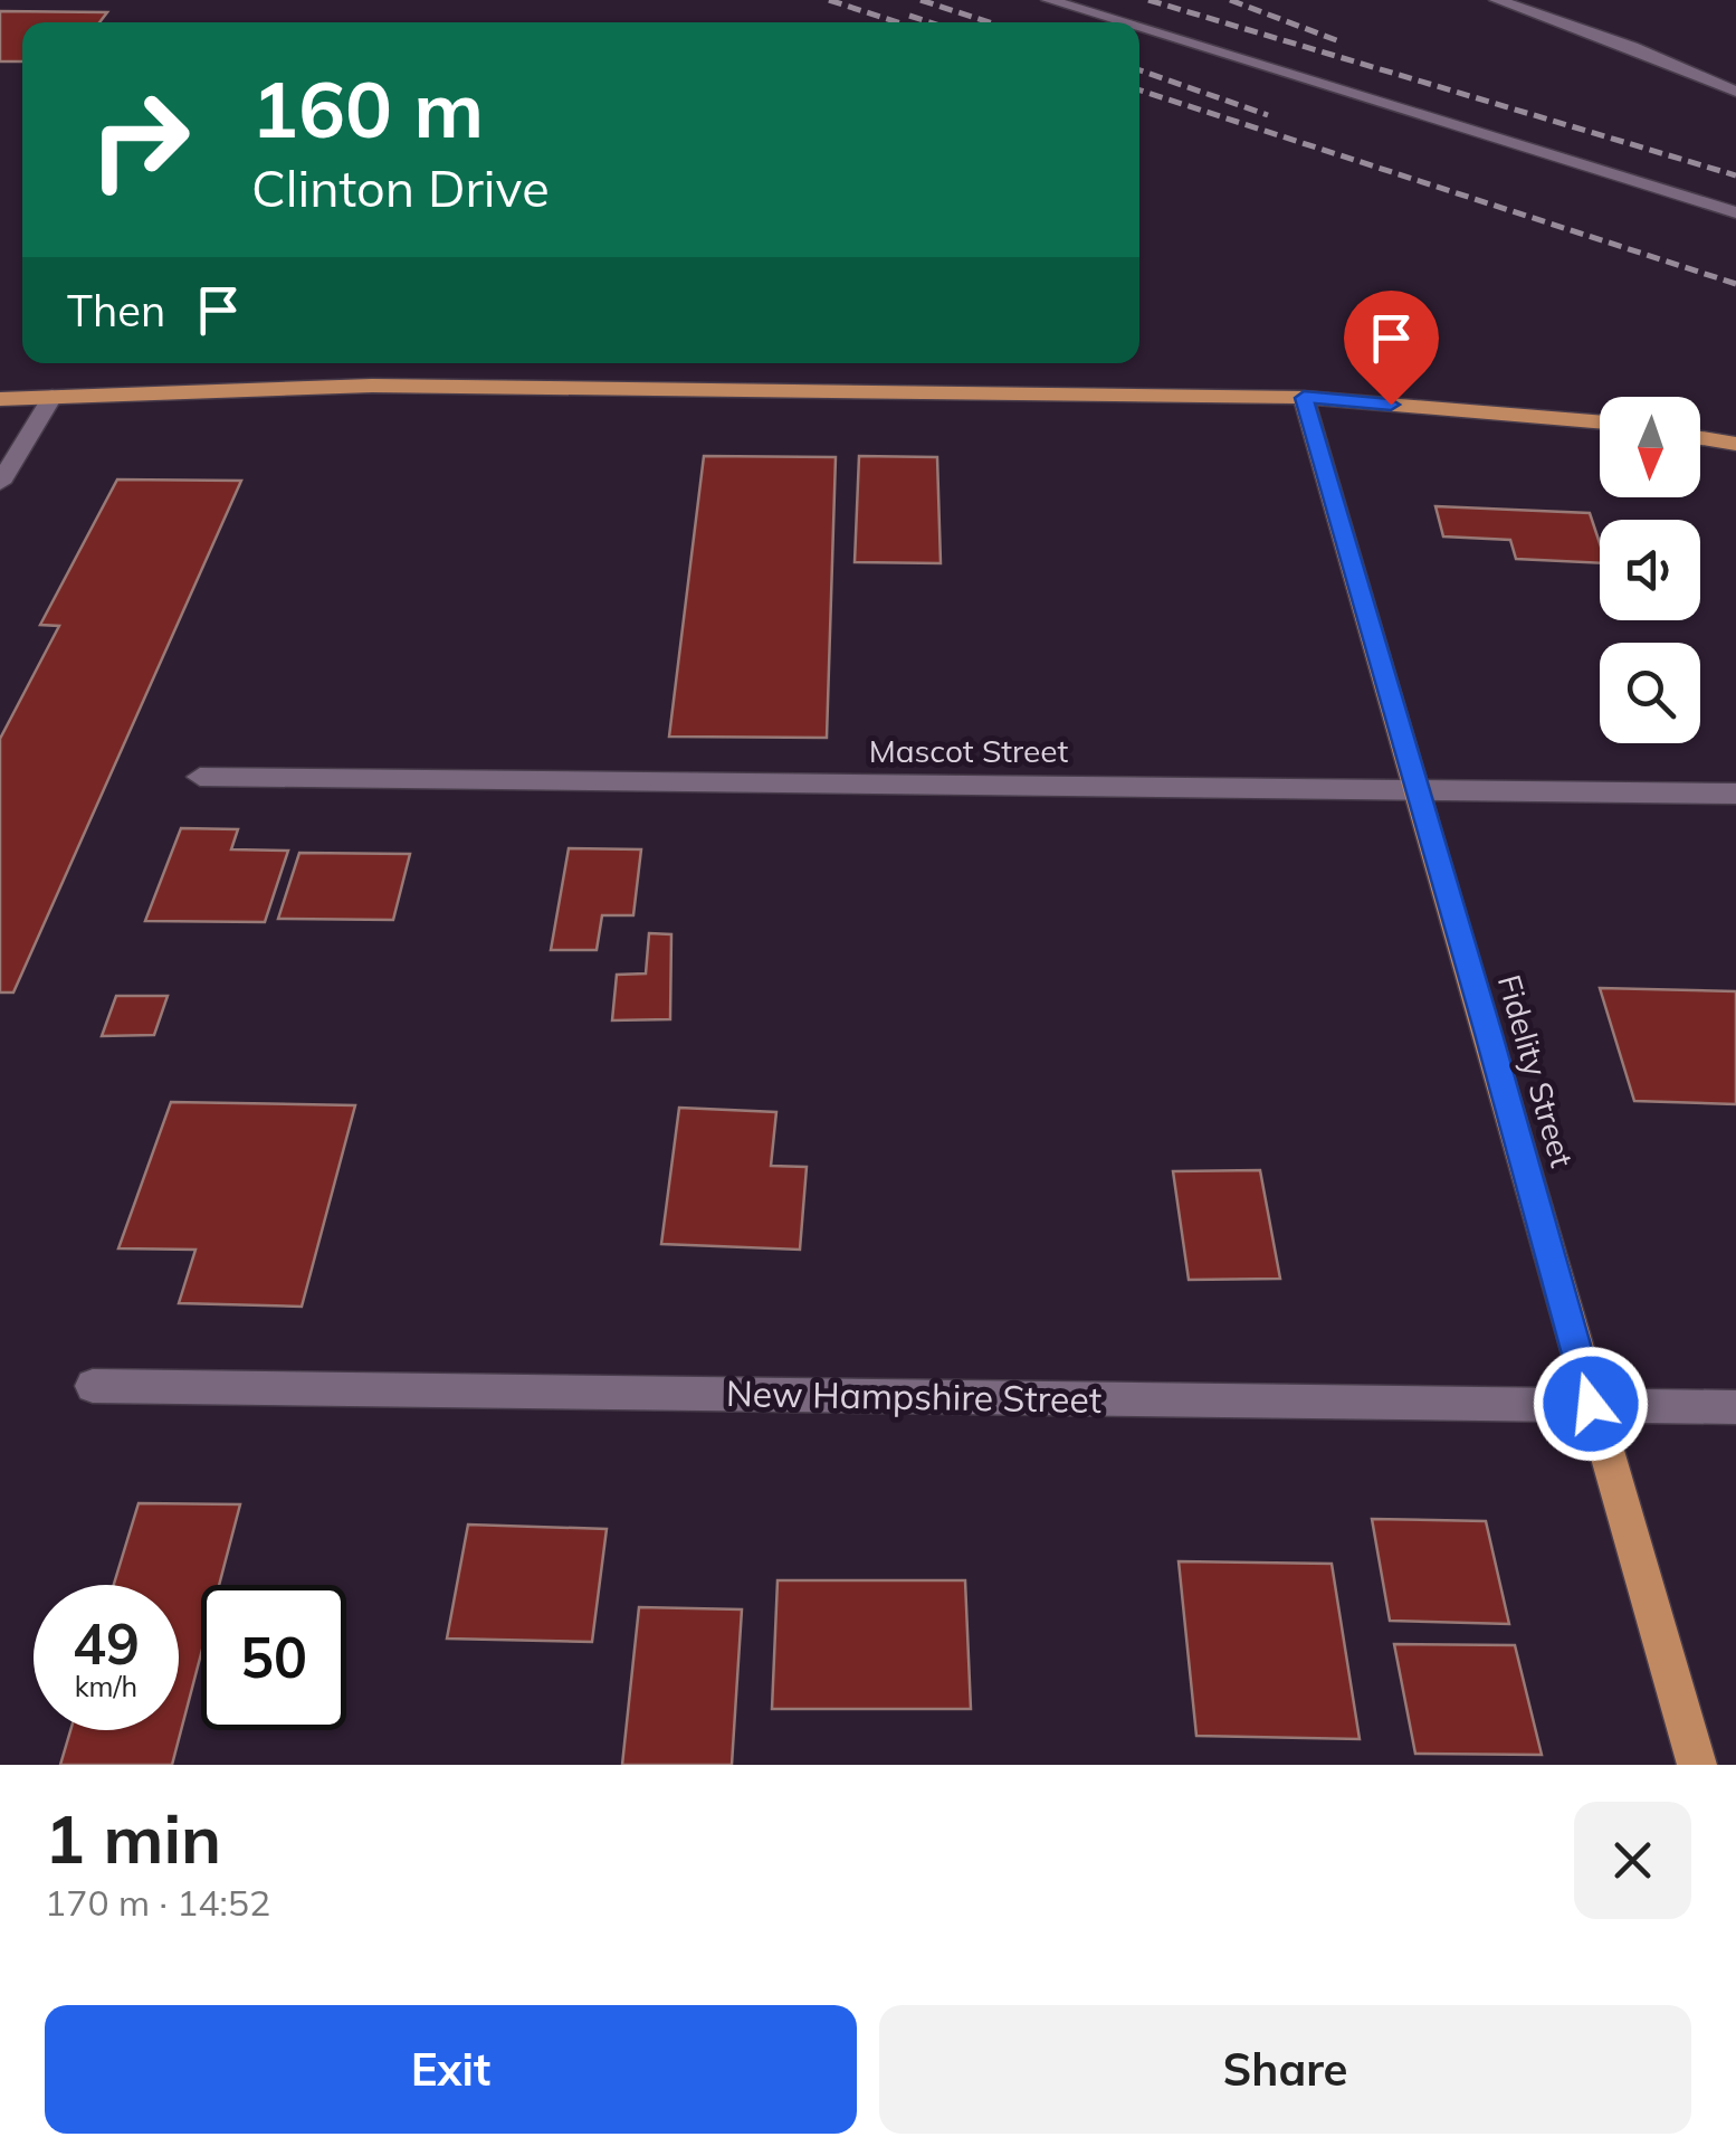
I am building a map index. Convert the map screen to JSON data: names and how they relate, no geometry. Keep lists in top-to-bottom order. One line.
{"streets":{"main road":["Fidelity Street"],"street":["Mascot Street","New Hampshire Street"]},"crossings":[["Mascot Street","Fidelity Street"],["Fidelity Street","New Hampshire Street"]],"north":"bottom","page":{"turn":["160 m","Clinton Drive"],"then":"Then","speed":"49 km/h","limit":"50","heading":["1 min","170 m · 14:52"],"buttons":["Exit","Share"]}}
